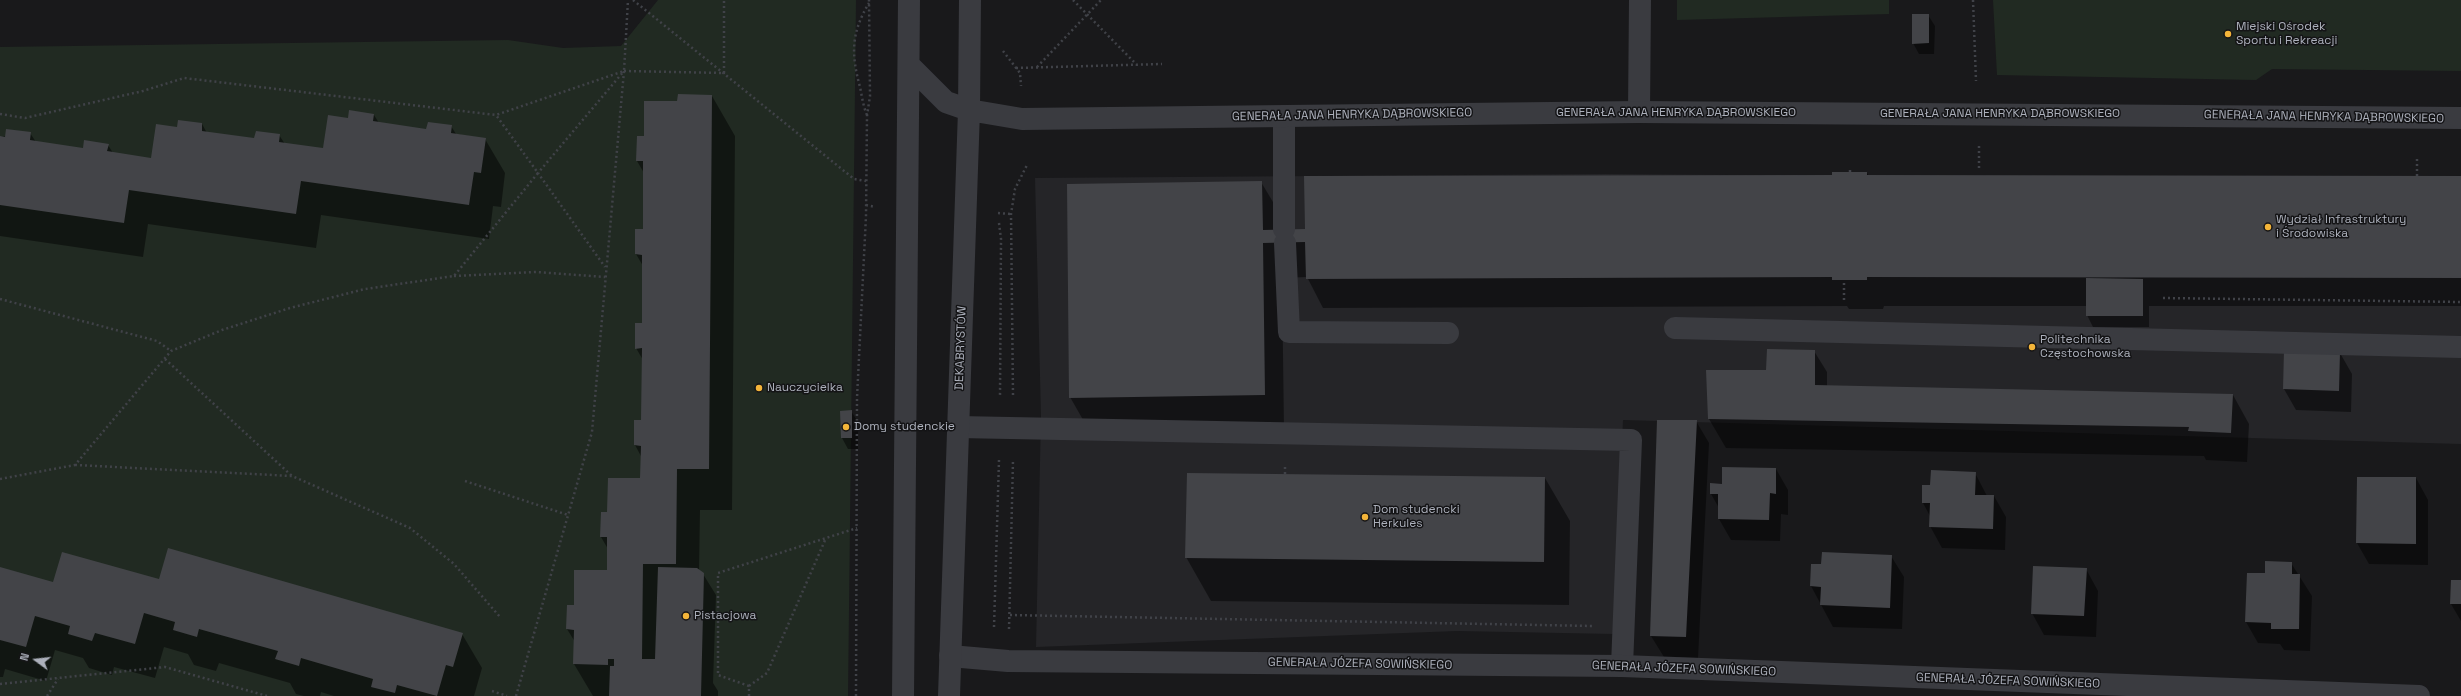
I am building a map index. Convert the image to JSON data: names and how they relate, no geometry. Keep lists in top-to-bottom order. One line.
{"streets":{"street":["GENERAŁA JANA HENRYKA DĄBROWSKIEGO","DEKABRYSTÓW","GENERAŁA JÓZEFA SOWIŃSKIEGO"]},"crossings":[["GENERAŁA JANA HENRYKA DĄBROWSKIEGO","DEKABRYSTÓW"],["DEKABRYSTÓW","GENERAŁA JÓZEFA SOWIŃSKIEGO"]],"places":["Miejski Ośrodek Sportu i Rekreacji","Wydział Infrastruktury i Środowiska","Politechnika Częstochowska","Nauczycielka","Domy studenckie","Dom studencki Herkules","Pistacjowa"],"north":"left"}
